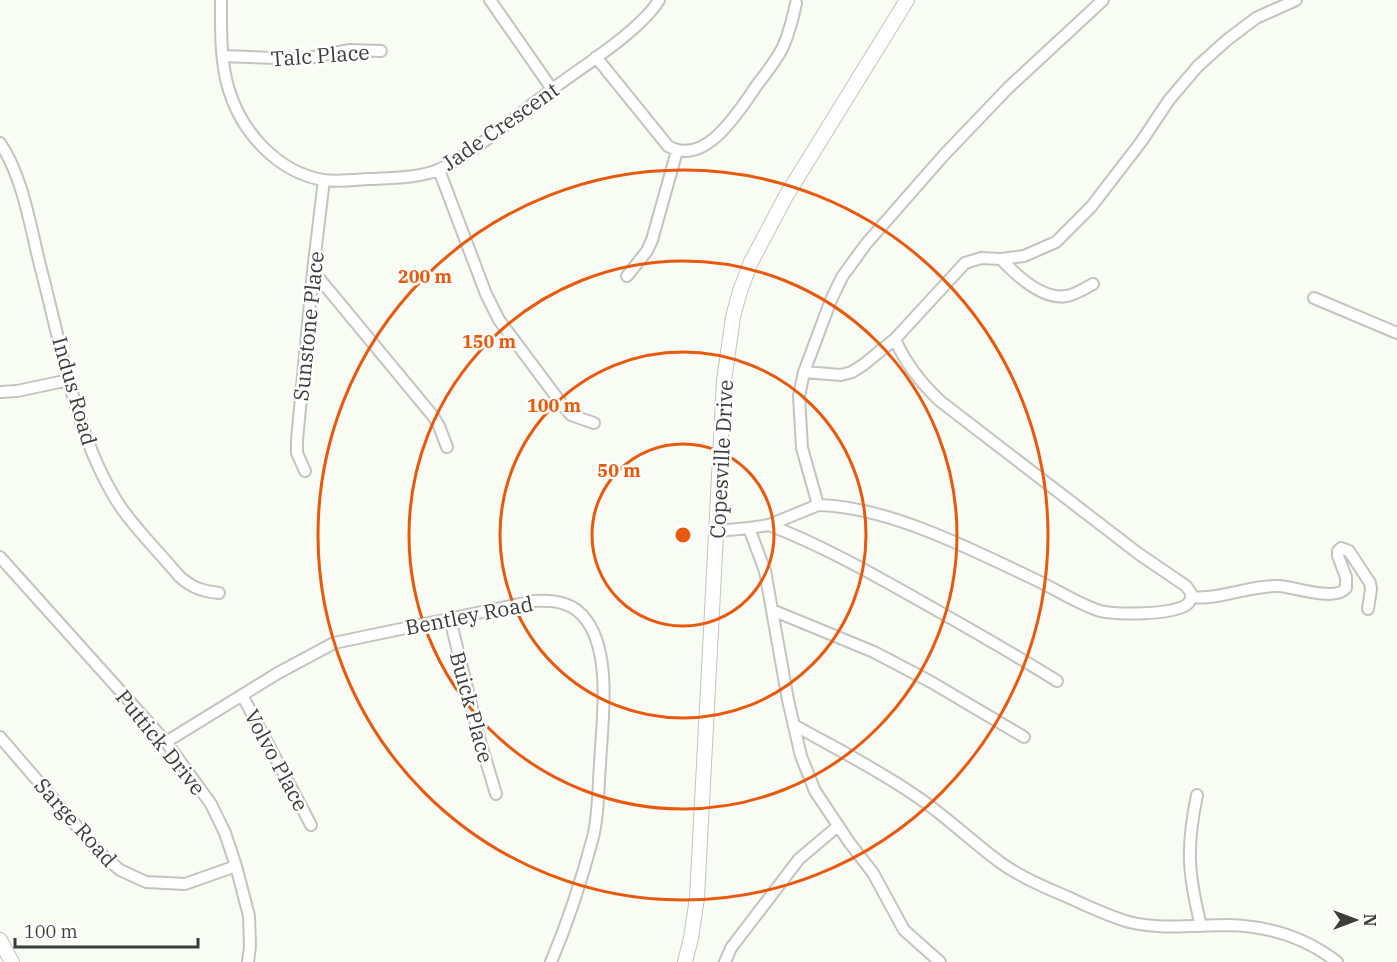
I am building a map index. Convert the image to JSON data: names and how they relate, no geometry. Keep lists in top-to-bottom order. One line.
{"streets":{"street":["Talc Place","Jade Crescent","Sunstone Place","Indus Road","Copesville Drive","Bentley Road","Buick Place","Puttick Drive","Volvo Place","Sarge Road"]},"crossings":[["Talc Place","Jade Crescent"],["Jade Crescent","Sunstone Place"],["Bentley Road","Buick Place"],["Bentley Road","Puttick Drive"],["Bentley Road","Volvo Place"],["Puttick Drive","Sarge Road"]],"scale_bar":"100 m","north":"right","rings":["200 m","150 m","100 m","50 m"]}
